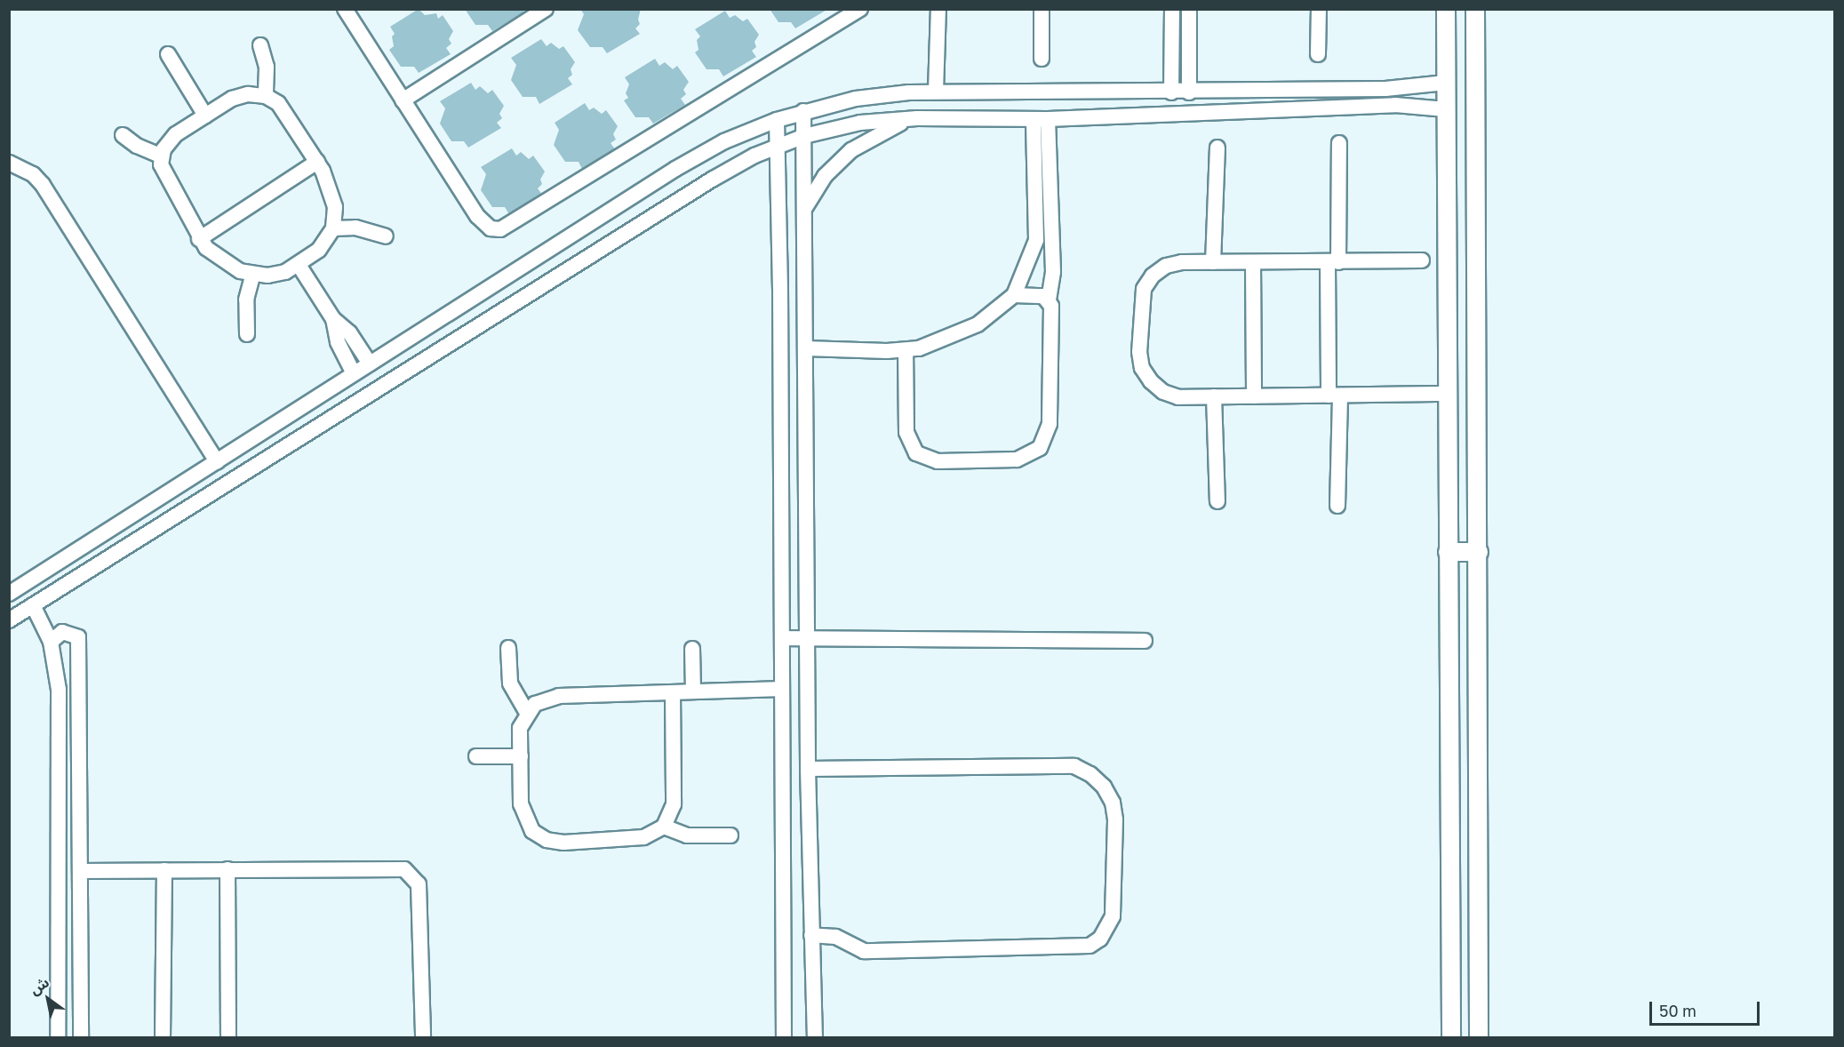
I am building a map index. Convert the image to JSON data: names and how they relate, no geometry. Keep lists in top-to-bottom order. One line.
{"scale_bar":"50 m","north":"top left"}
